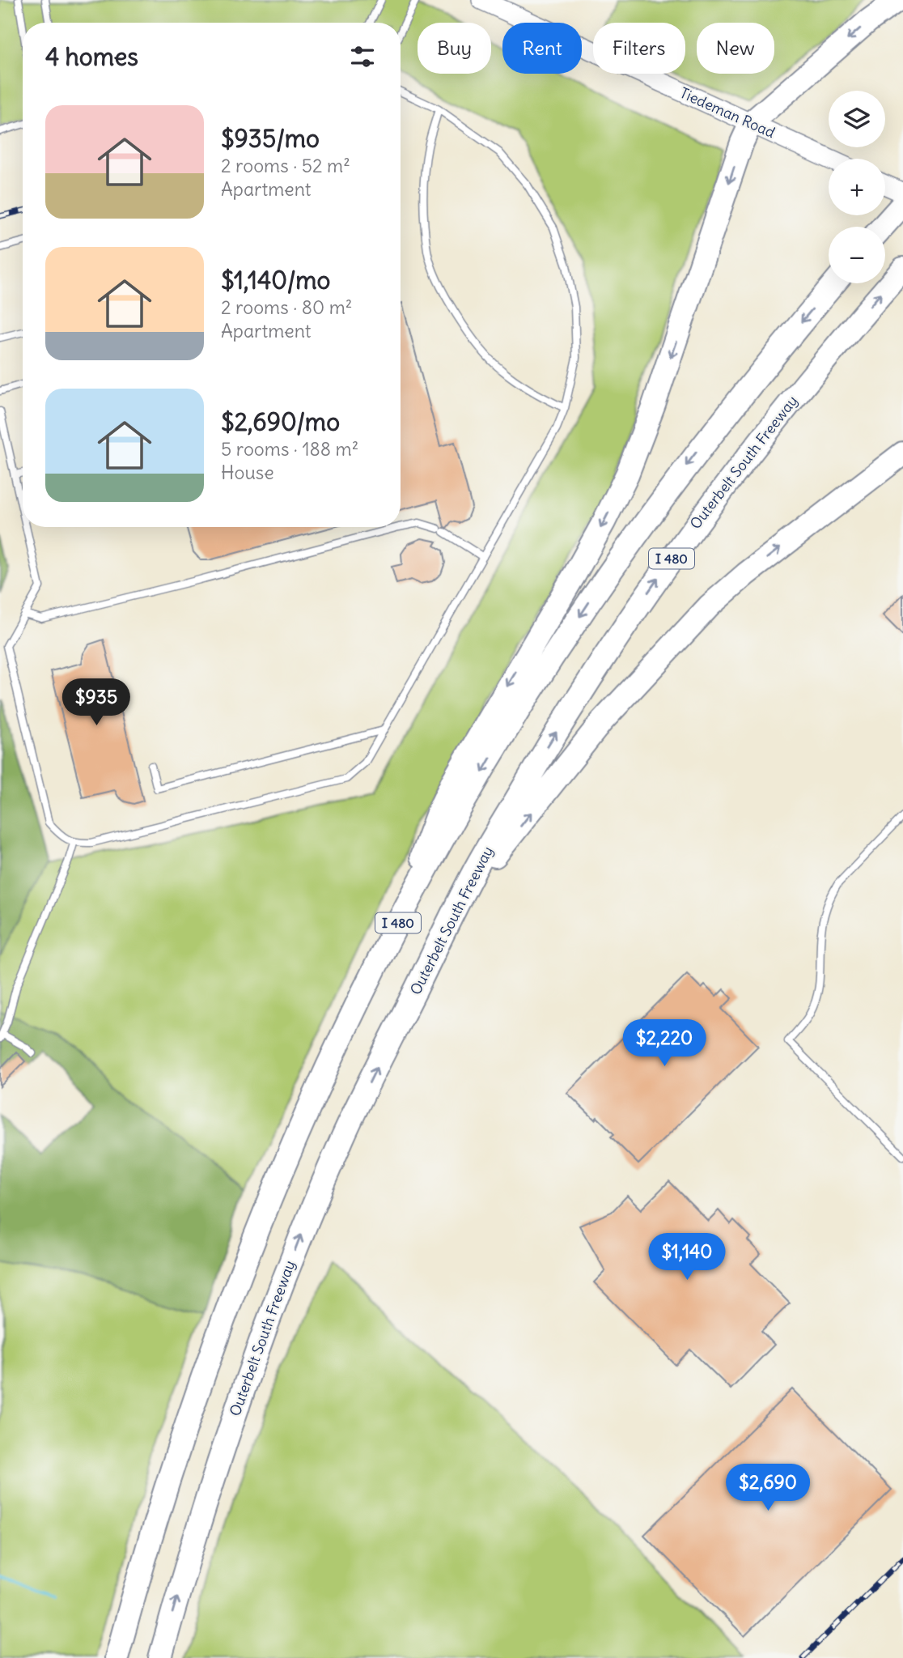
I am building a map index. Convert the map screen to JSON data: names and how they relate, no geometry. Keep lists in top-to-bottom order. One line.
{"streets":{"highway":["Outerbelt South Freeway","I 480"],"main road":["Tiedeman Road"]},"page":{"chip":["Buy","Rent","Filters","New"],"heading":"4 homes","map_buttons":["+","−"],"list":[{"name":"$935/mo","note":"2 rooms · 52 m² · Apartment"},{"name":"$1,140/mo","note":"2 rooms · 80 m² · Apartment"},{"name":"$2,690/mo","note":"5 rooms · 188 m² · House"}],"price":["$935","$2,220","$1,140","$2,690"]}}
